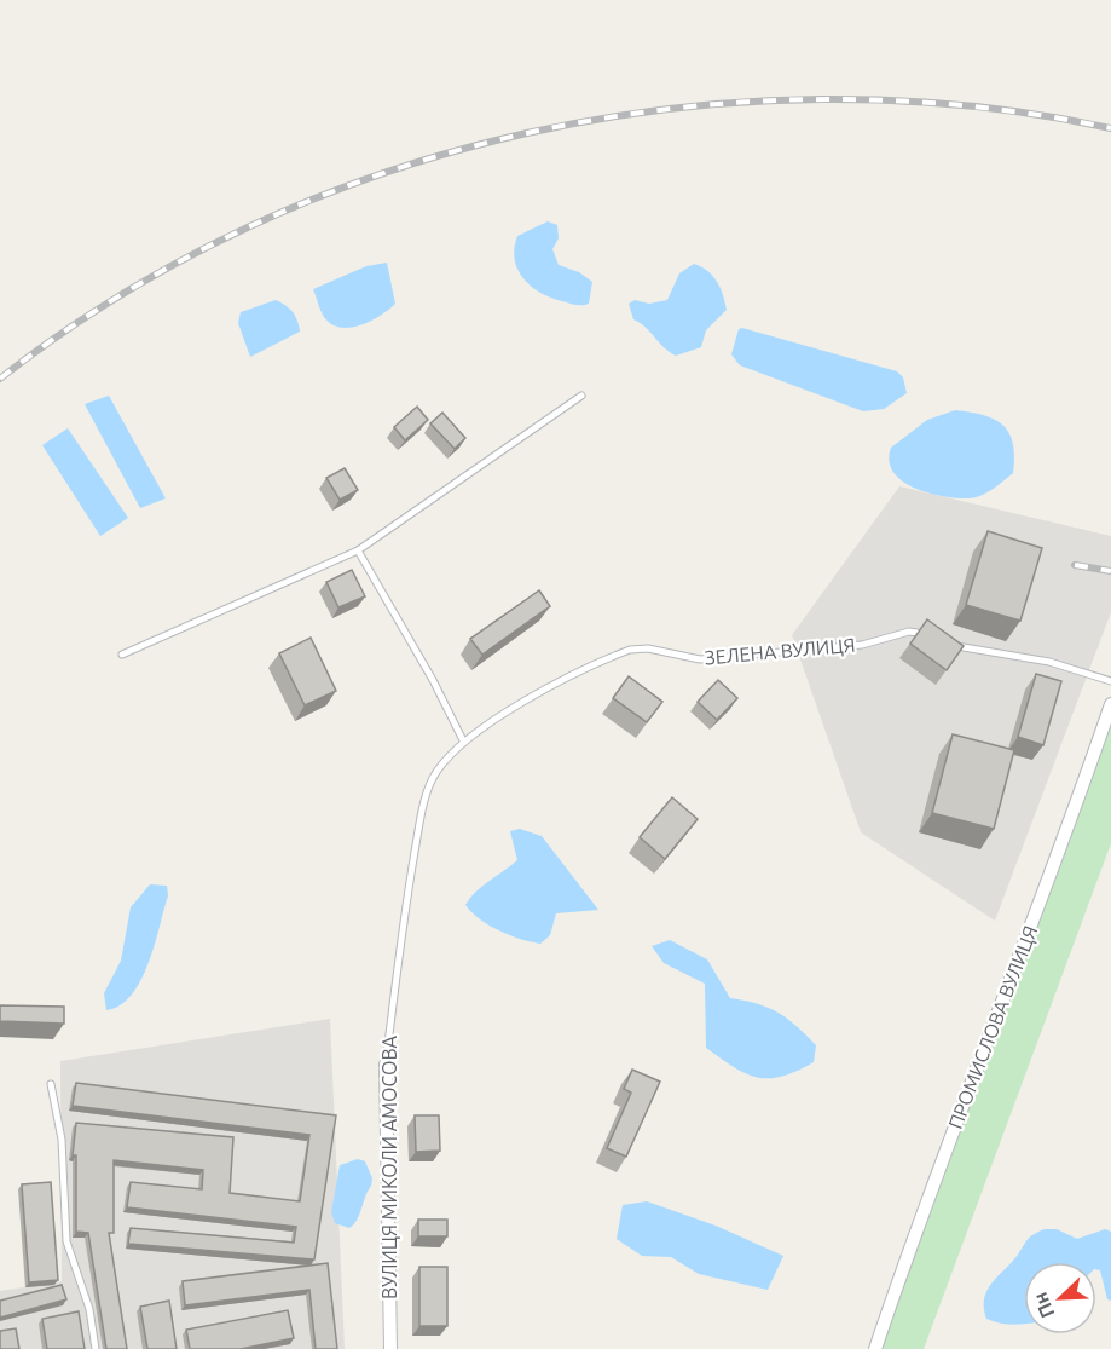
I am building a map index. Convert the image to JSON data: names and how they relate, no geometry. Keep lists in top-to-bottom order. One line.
{"streets":{"street":["ПРОМИСЛОВА ВУЛИЦЯ","ВУЛИЦЯ МИКОЛИ АМОСОВА"],"lane":["ЗЕЛЕНА ВУЛИЦЯ"]},"crossings":[["ЗЕЛЕНА ВУЛИЦЯ","ВУЛИЦЯ МИКОЛИ АМОСОВА"]],"north":"bottom left"}
